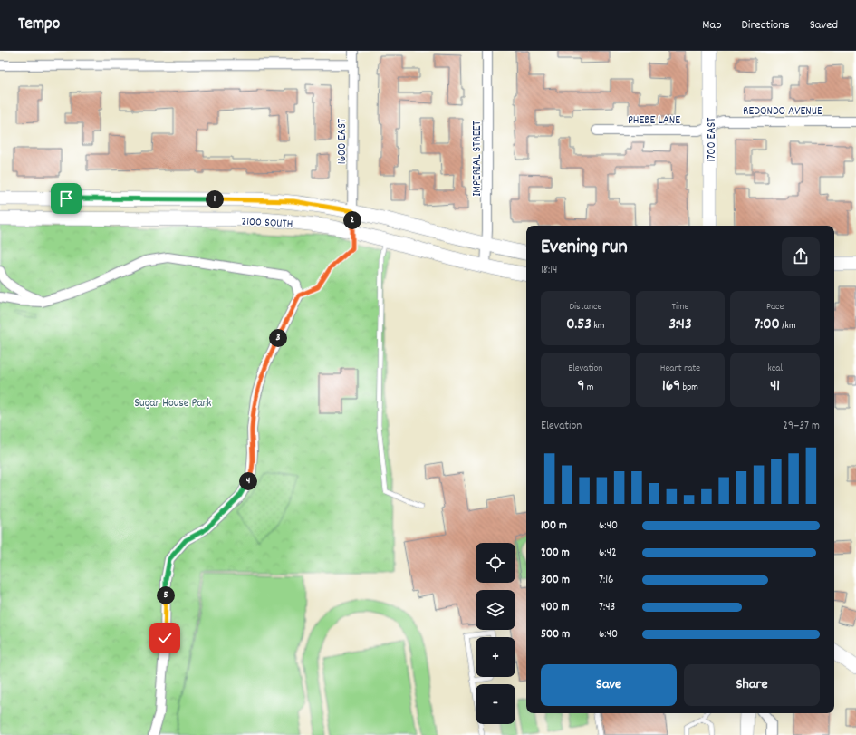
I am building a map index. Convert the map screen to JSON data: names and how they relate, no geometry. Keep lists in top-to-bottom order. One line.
{"streets":{"main road":["1700 EAST","2100 SOUTH"],"street":["REDONDO AVENUE","PHEBE LANE","1600 EAST","IMPERIAL STREET"]},"crossings":[["REDONDO AVENUE","PHEBE LANE"],["REDONDO AVENUE","1700 EAST"],["PHEBE LANE","1700 EAST"],["1600 EAST","2100 SOUTH"],["IMPERIAL STREET","2100 SOUTH"]],"parks":["Sugar House Park"],"page":{"header":"Tempo","nav":["Map","Directions","Saved"],"pins":["1","2","3","4","5"],"heading":["Evening run","18:14"],"stats":[["Distance","0.53 km"],["Time","3:43"],["Pace","7:00 /km"],["Elevation","9 m"],["Heart rate","169 bpm"],["kcal","41"]],"chart":["Elevation","29–37 m"],"list":[{"name":"100 m","note":"6:40"},{"name":"200 m","note":"6:42"},{"name":"300 m","note":"7:16"},{"name":"400 m","note":"7:43"},{"name":"500 m","note":"6:40"}],"map_buttons":["+","−"],"buttons":["Save","Share"]}}
